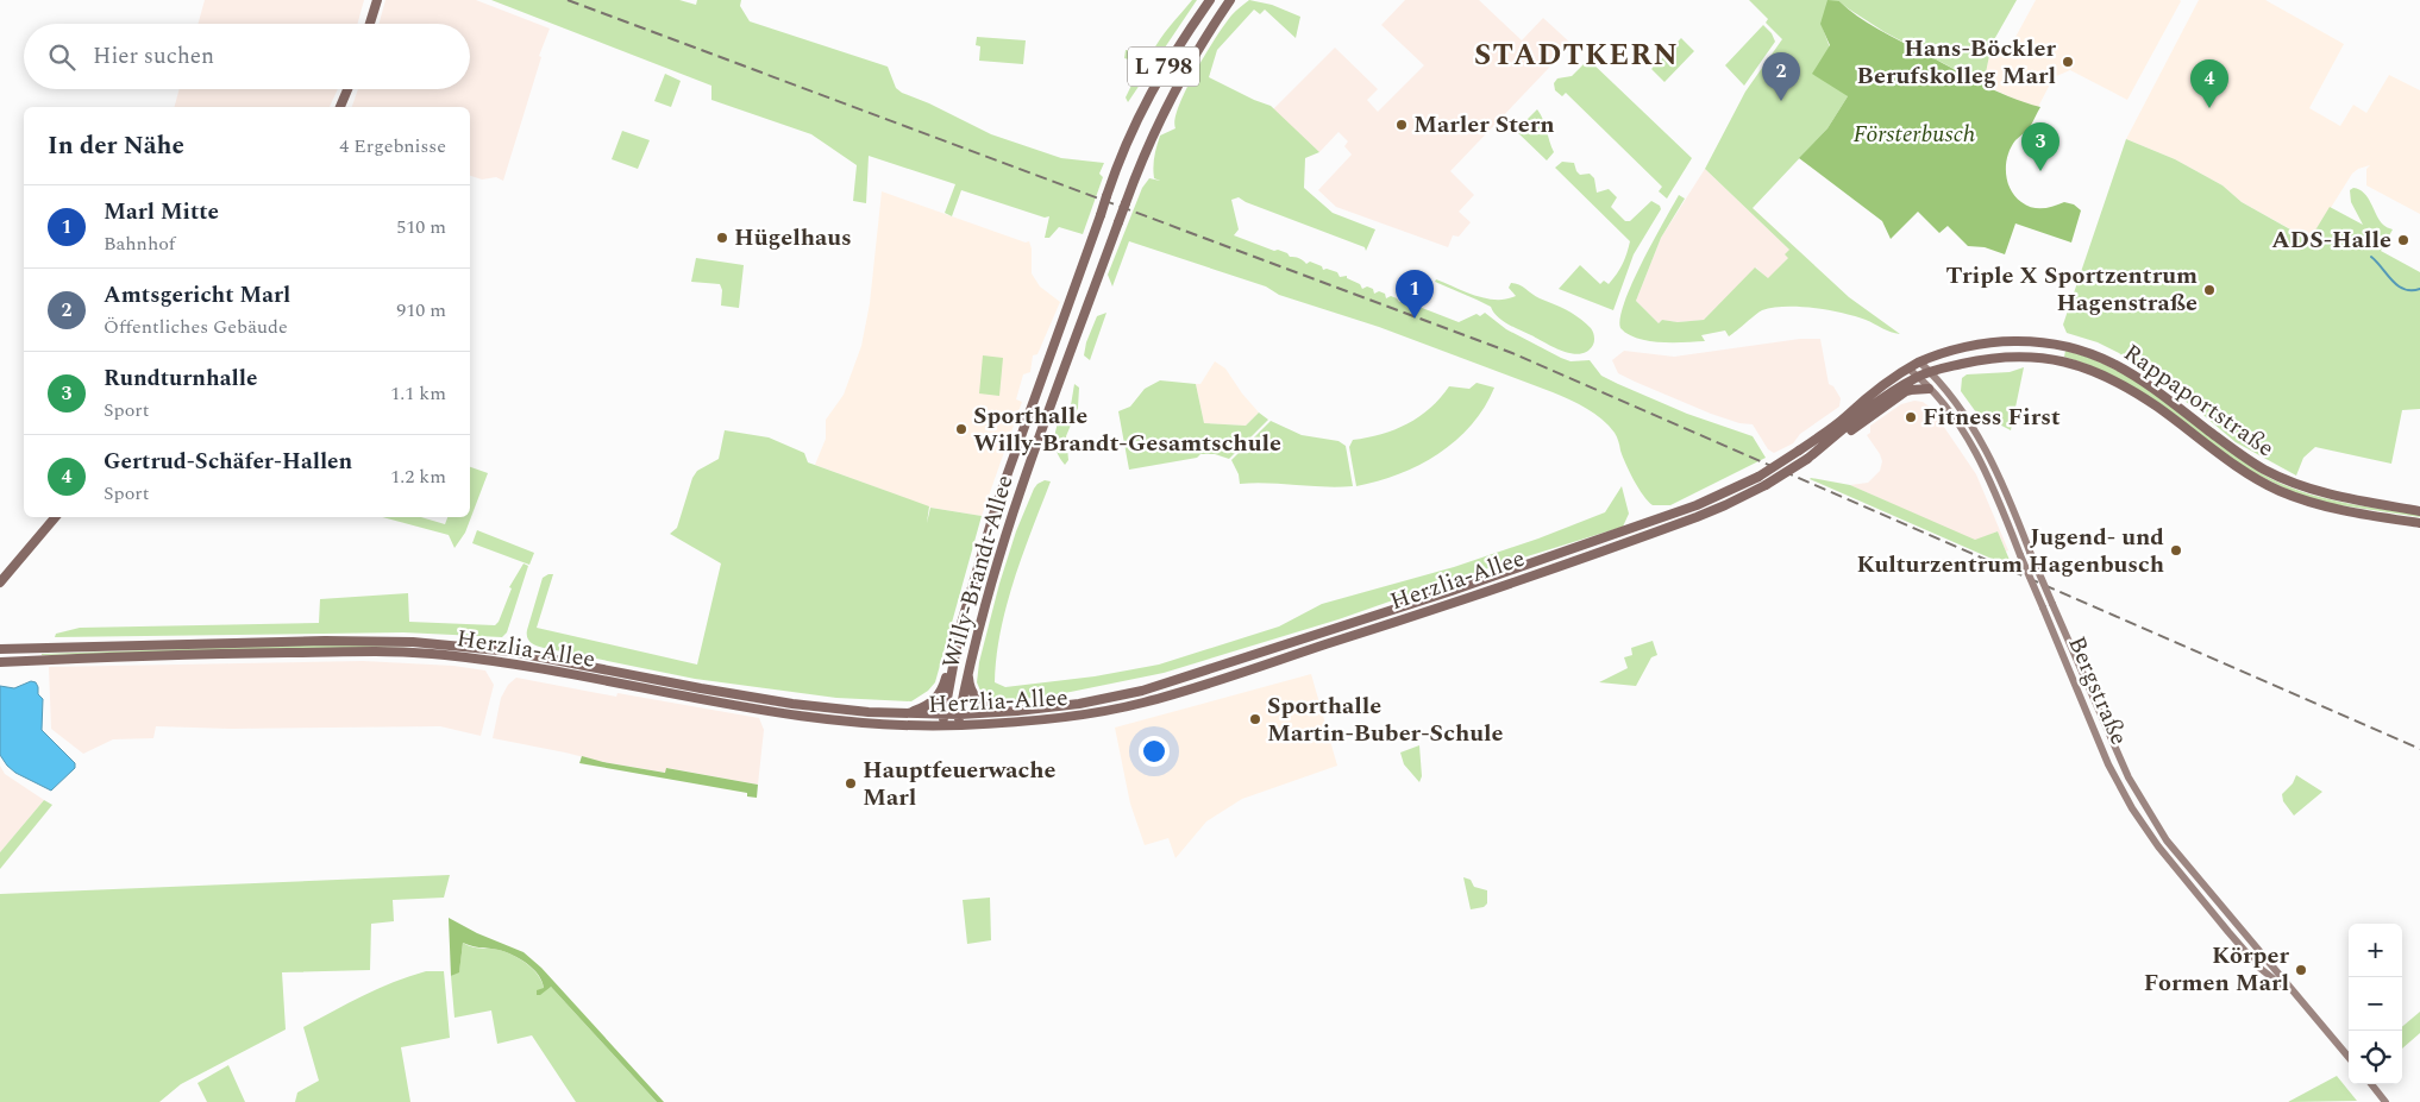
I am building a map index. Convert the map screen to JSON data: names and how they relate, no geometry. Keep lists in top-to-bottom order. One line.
{"streets":{"main road":["L 798","Rappaportstraße","Willy-Brandt-Allee","Herzlia-Allee","Bergstraße"]},"crossings":[["Rappaportstraße","Herzlia-Allee"],["Rappaportstraße","Bergstraße"],["Willy-Brandt-Allee","Herzlia-Allee"],["Herzlia-Allee","Bergstraße"]],"districts":["STADTKERN"],"parks":["Försterbusch"],"places":["Hans-Böckler Berufskolleg Marl","Marler Stern","Hügelhaus","ADS-Halle","Triple X Sportzentrum Hagenstraße","Fitness First","Sporthalle Willy-Brandt-Gesamtschule","Jugend- und Kulturzentrum Hagenbusch","Sporthalle Martin-Buber-Schule","Hauptfeuerwache Marl","Körper Formen Marl"],"page":{"search":"Hier suchen","pins":["2","4","3","1"],"heading":["In der Nähe","4 Ergebnisse"],"list":[{"mark":"1","name":"Marl Mitte","note":"Bahnhof","value":"510 m"},{"mark":"2","name":"Amtsgericht Marl","note":"Öffentliches Gebäude","value":"910 m"},{"mark":"3","name":"Rundturnhalle","note":"Sport","value":"1.1 km"},{"mark":"4","name":"Gertrud-Schäfer-Hallen","note":"Sport","value":"1.2 km"}],"map_buttons":["+","−"]}}
